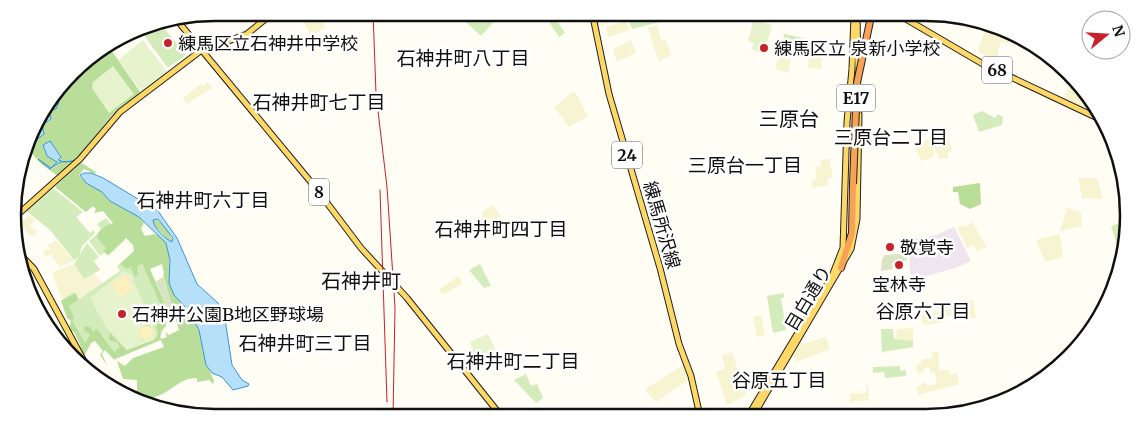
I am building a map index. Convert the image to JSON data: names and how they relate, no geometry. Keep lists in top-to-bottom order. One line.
{"streets":{"highway":["E17"],"main road":["68","24","8","練馬所沢線","目白通り"]},"crossings":[["E17","目白通り"]],"districts":["石神井町八丁目","石神井町七丁目","三原台","三原台二丁目","三原台一丁目","石神井町六丁目","石神井町四丁目","石神井町","谷原六丁目","石神井町三丁目","石神井町二丁目","谷原五丁目"],"places":["練馬区立石神井中学校","練馬区立 泉新小学校","敬覚寺","宝林寺","石神井公園B地区野球場"],"north":"right"}
